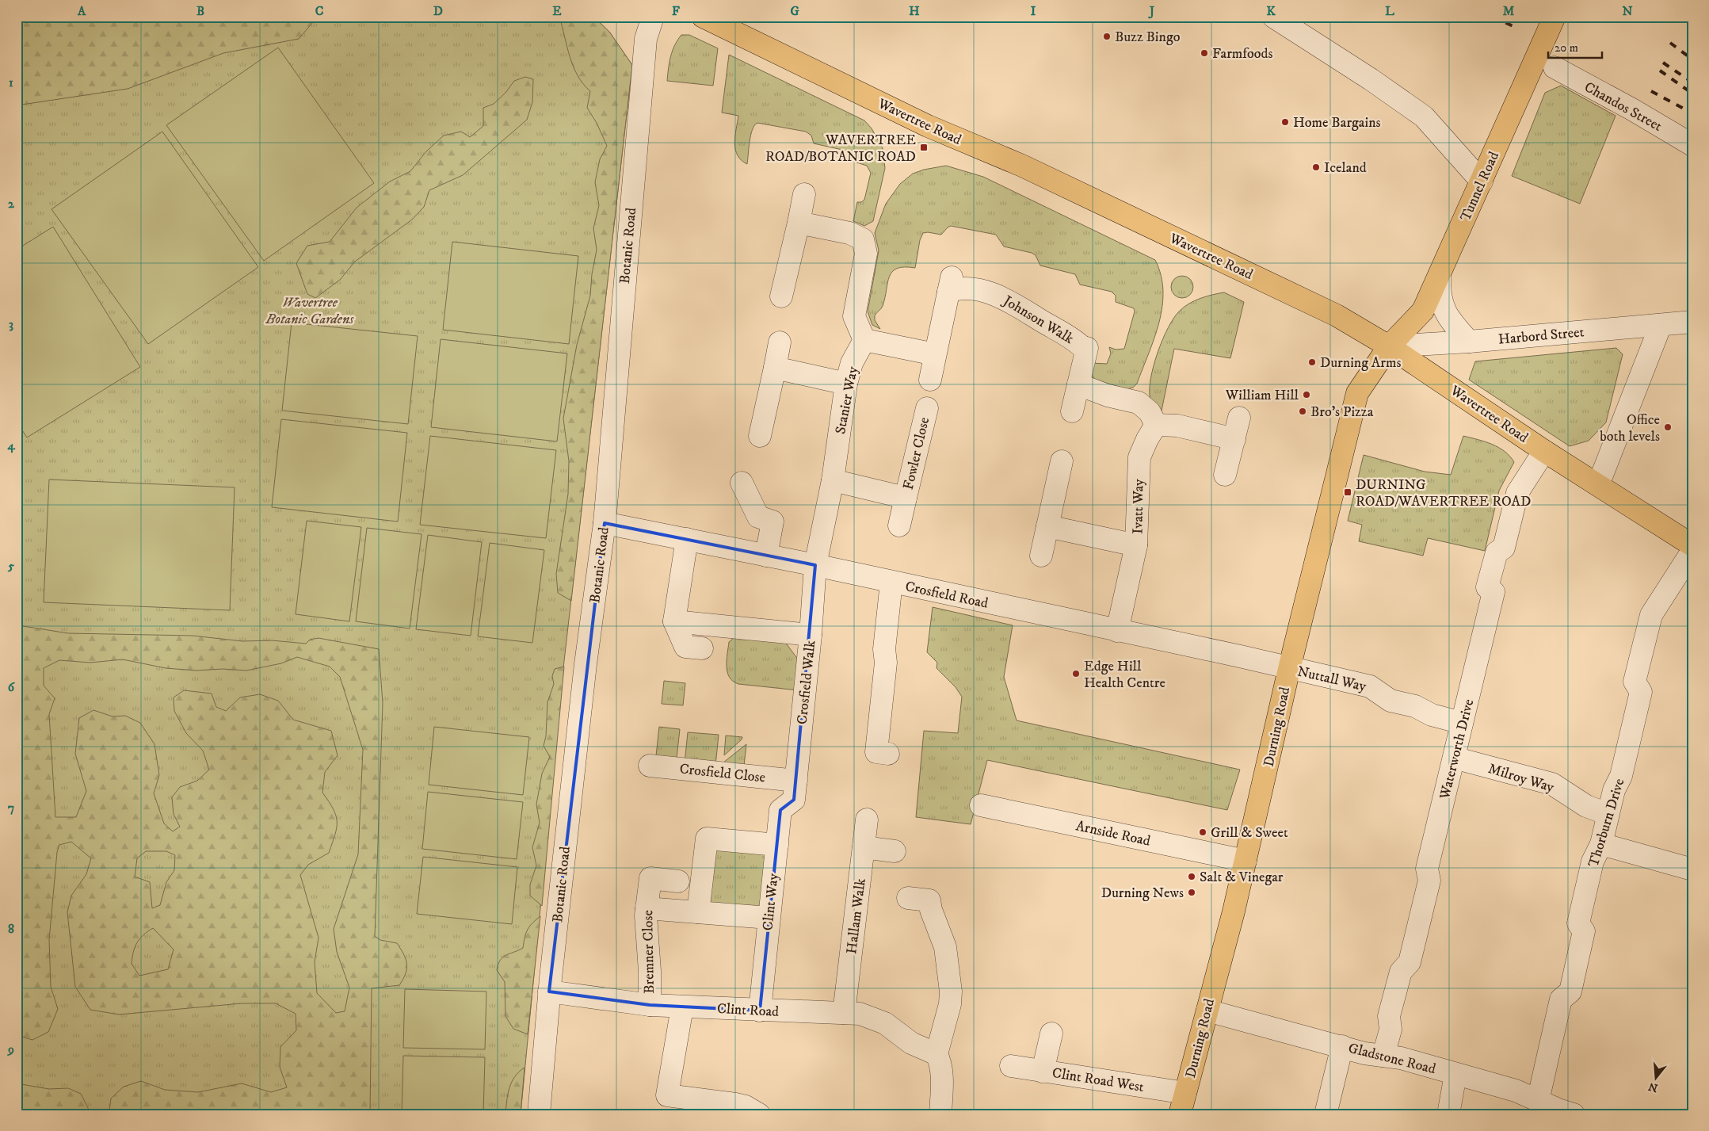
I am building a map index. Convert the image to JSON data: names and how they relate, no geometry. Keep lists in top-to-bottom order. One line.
{"streets":{"main road":["Wavertree Road","Tunnel Road","Durning Road"],"street":["Chandos Street","Botanic Road","Johnson Walk","Harbord Street","Stanier Way","Fowler Close","Ivatt Way","Crosfield Road","Nuttall Way","Crosfield Walk","Waterworth Drive","Crosfield Close","Milroy Way","Thorburn Drive","Arnside Road","Clint Way","Hallam Walk","Bremner Close","Clint Road","Gladstone Road","Clint Road West"]},"crossings":[["Wavertree Road","Tunnel Road"],["Wavertree Road","Harbord Street"],["Wavertree Road","Durning Road"],["Wavertree Road","Waterworth Drive"],["Tunnel Road","Harbord Street"],["Tunnel Road","Durning Road"],["Botanic Road","Crosfield Road"],["Botanic Road","Clint Road"],["Harbord Street","Durning Road"],["Stanier Way","Fowler Close"],["Stanier Way","Crosfield Road"],["Stanier Way","Crosfield Walk"],["Ivatt Way","Crosfield Road"],["Crosfield Road","Nuttall Way"],["Crosfield Road","Crosfield Walk"],["Crosfield Road","Durning Road"],["Nuttall Way","Durning Road"],["Nuttall Way","Waterworth Drive"],["Crosfield Walk","Crosfield Close"],["Crosfield Walk","Clint Way"],["Durning Road","Arnside Road"],["Durning Road","Gladstone Road"],["Durning Road","Clint Road West"],["Waterworth Drive","Milroy Way"],["Waterworth Drive","Gladstone Road"],["Crosfield Close","Clint Way"],["Milroy Way","Thorburn Drive"],["Thorburn Drive","Gladstone Road"],["Clint Way","Clint Road"],["Hallam Walk","Clint Road"],["Bremner Close","Clint Road"]],"parks":["Wavertree Botanic Gardens"],"places":{"other":["Buzz Bingo","Farmfoods","Home Bargains","Iceland","Durning Arms","William Hill","Bro's Pizza","Office both levels","Edge Hill Health Centre","Grill & Sweet","Salt & Vinegar","Durning News"],"transit":["WAVERTREE ROAD/BOTANIC ROAD","DURNING ROAD/WAVERTREE ROAD"]},"scale_bar":"20 m","north":"bottom","grid":{"columns":["A","B","C","D","E","F","G","H","I","J","K","L","M","N"],"rows":["1","2","3","4","5","6","7","8","9"]}}
